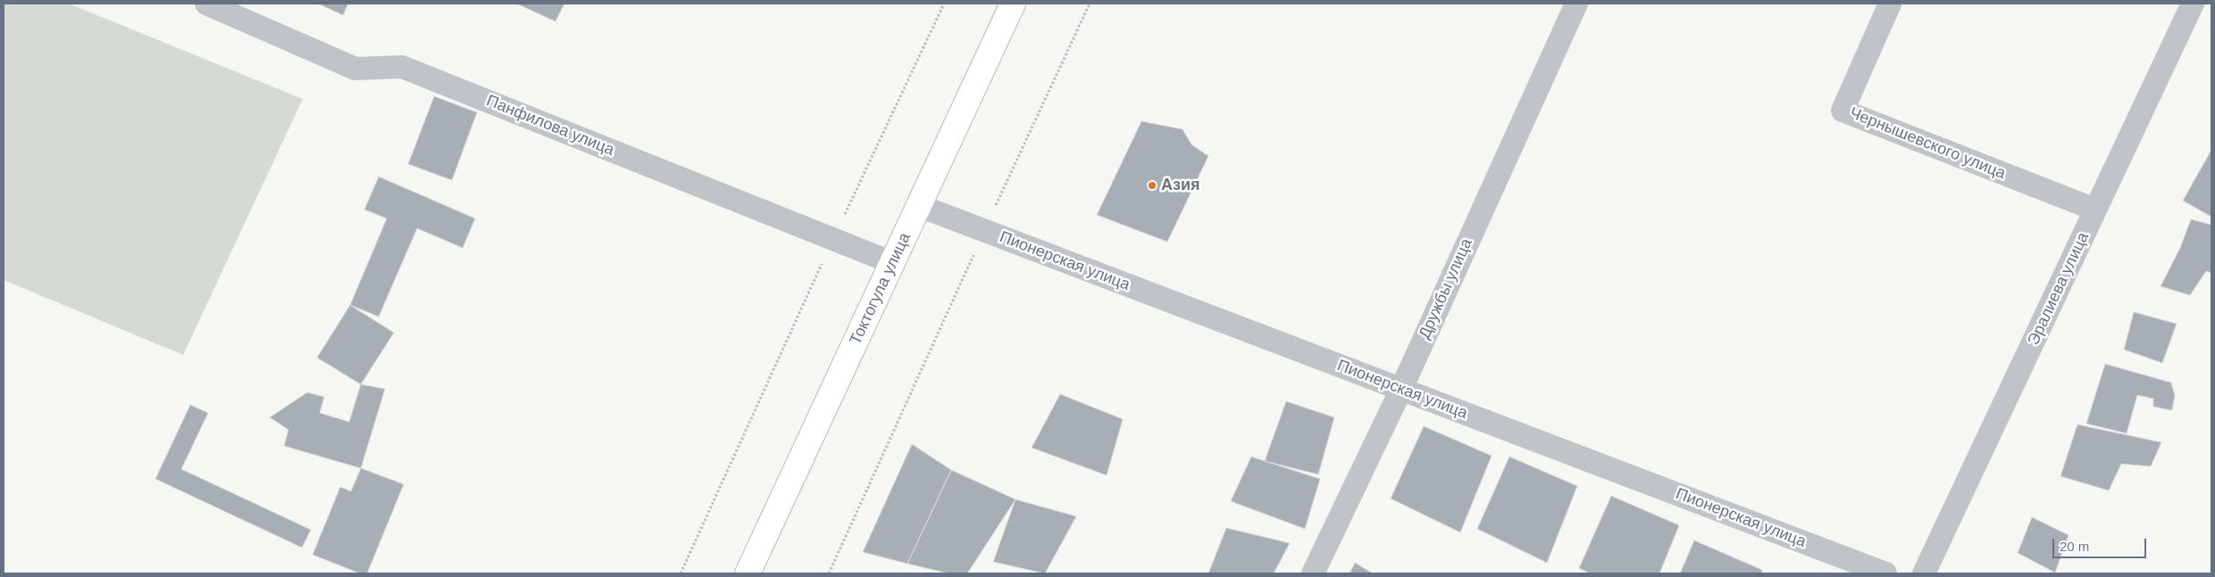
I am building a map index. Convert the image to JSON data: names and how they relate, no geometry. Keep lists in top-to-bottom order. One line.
{"streets":{"highway":["Токтогула улица"],"street":["Панфилова улица","Чернышевского улица","Пионерская улица","Дружбы улица","Эралиева улица"]},"crossings":[["Панфилова улица","Токтогула улица"],["Чернышевского улица","Эралиева улица"],["Пионерская улица","Токтогула улица"],["Пионерская улица","Дружбы улица"]],"places":["Aзия"],"scale_bar":"20 m"}
